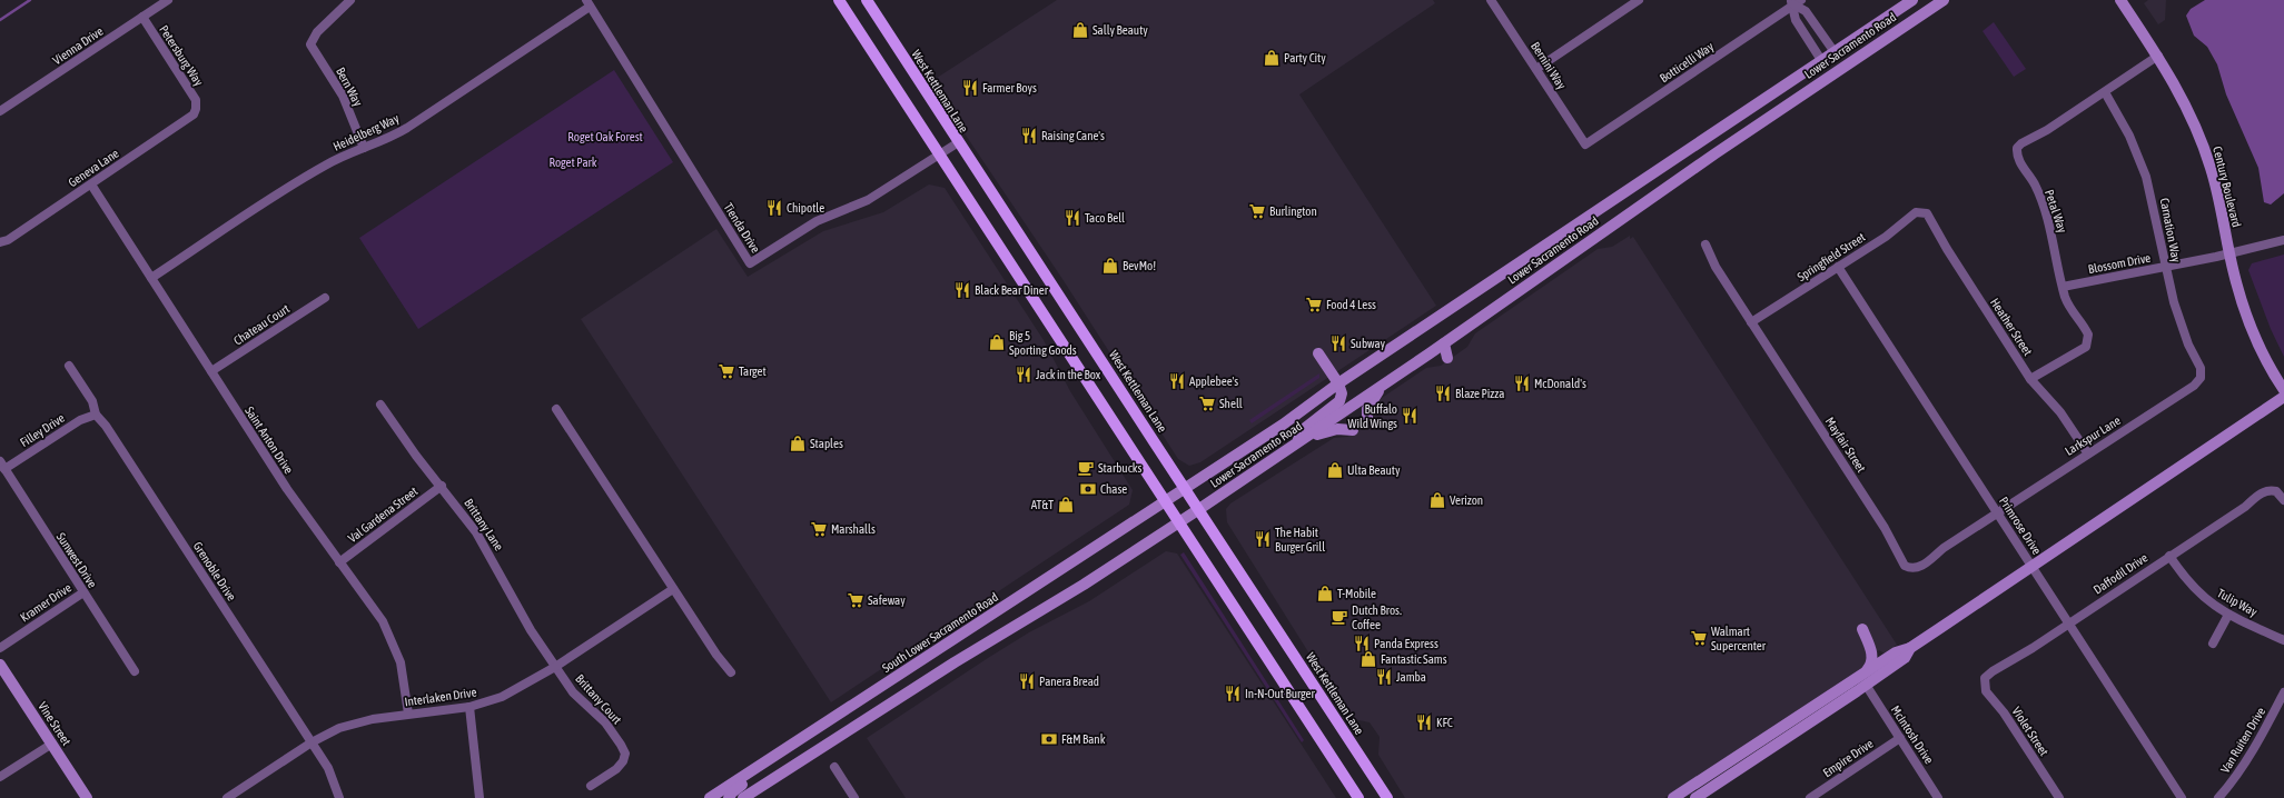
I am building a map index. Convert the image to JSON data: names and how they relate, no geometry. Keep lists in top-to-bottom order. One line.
{"streets":{"main road":["Lower Sacramento Road","West Kettleman Lane","Century Boulevard","South Lower Sacramento Road","Vine Street"],"street":["Vienna Drive","Petersburg Way","Botticelli Way","Bernini Way","Bern Way","Heidelberg Way","Geneva Lane","Petal Way","Tienda Drive","Carnation Way","Springfield Street","Blossom Drive","Chateau Court","Heather Street","Filley Drive","Larkspur Lane","Saint Anton Drive","Mayfair Street","Val Gardena Street","Brittany Lane","Primrose Drive","Sunwest Drive","Grenoble Drive","Daffodil Drive","Kramer Drive","Tulip Way","Interlaken Drive","Brittany Court","Violet Street","McIntosh Drive","Van Ruiten Drive","Empire Drive"]},"crossings":[["Vienna Drive","Petersburg Way"],["Lower Sacramento Road","West Kettleman Lane"],["Lower Sacramento Road","South Lower Sacramento Road"],["Petersburg Way","Geneva Lane"],["Botticelli Way","Bernini Way"],["Bern Way","Heidelberg Way"],["West Kettleman Lane","Tienda Drive"],["West Kettleman Lane","South Lower Sacramento Road"],["Heidelberg Way","Tienda Drive"],["Heidelberg Way","Saint Anton Drive"],["Geneva Lane","Saint Anton Drive"],["Century Boulevard","Blossom Drive"],["Petal Way","Carnation Way"],["Petal Way","Blossom Drive"],["Petal Way","Heather Street"],["Carnation Way","Blossom Drive"],["Carnation Way","Larkspur Lane"],["Springfield Street","Heather Street"],["Springfield Street","Mayfair Street"],["Springfield Street","Primrose Drive"],["Chateau Court","Saint Anton Drive"],["Heather Street","Larkspur Lane"],["Filley Drive","Sunwest Drive"],["Filley Drive","Grenoble Drive"],["Larkspur Lane","Mayfair Street"],["Larkspur Lane","Primrose Drive"],["Saint Anton Drive","Val Gardena Street"],["Saint Anton Drive","Interlaken Drive"],["Mayfair Street","Primrose Drive"],["Val Gardena Street","Brittany Lane"],["Brittany Lane","Interlaken Drive"],["Brittany Lane","Brittany Court"],["Primrose Drive","Daffodil Drive"],["Sunwest Drive","Kramer Drive"],["Grenoble Drive","Interlaken Drive"],["Daffodil Drive","Tulip Way"],["Daffodil Drive","Violet Street"],["Interlaken Drive","Brittany Court"],["McIntosh Drive","Empire Drive"]],"parks":["Roget Oak Forest","Roget Park"],"places":{"shop":["Sally Beauty","Party City","BevMo!","Big 5 Sporting Goods","Staples","Ulta Beauty","Verizon","AT&T","T-Mobile","Fantastic Sams"],"restaurant":["Farmer Boys","Raising Cane's","Chipotle","Taco Bell","Black Bear Diner","Subway","Jack in the Box","Applebee's","McDonald's","Blaze Pizza","Buffalo Wild Wings","The Habit Burger Grill","Panda Express","Jamba","Panera Bread","In-N-Out Burger","KFC"],"supermarket":["Burlington","Food 4 Less","Target","Shell","Marshalls","Safeway","Walmart Supercenter"],"cafe":["Starbucks","Dutch Bros. Coffee"],"bank":["Chase","F&M Bank"]}}
